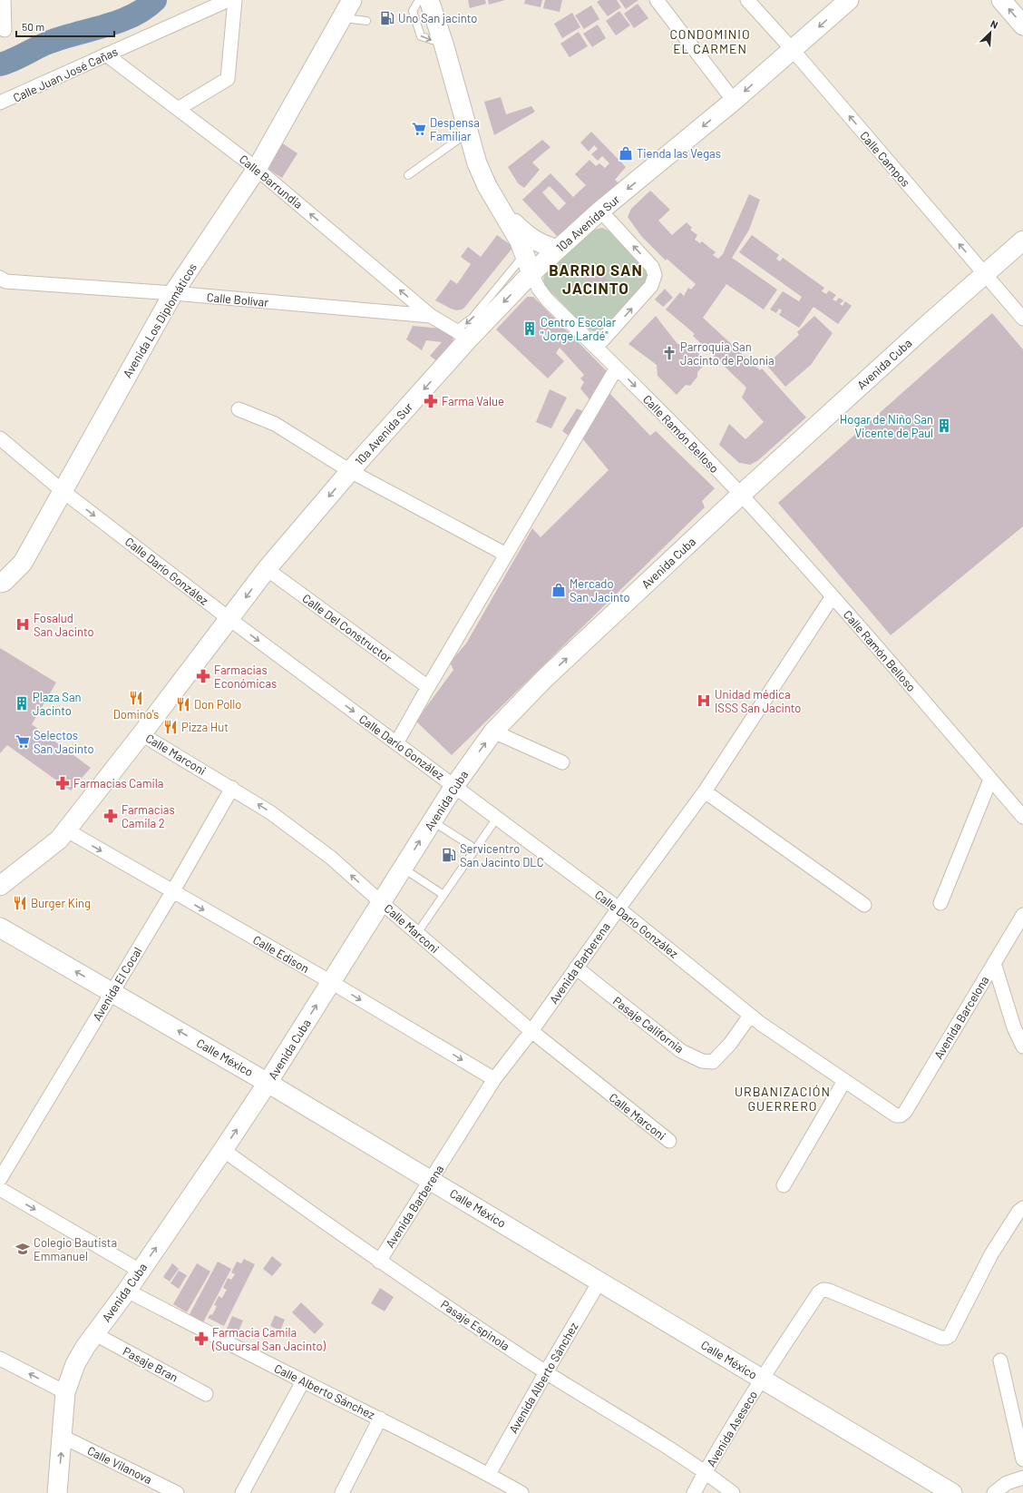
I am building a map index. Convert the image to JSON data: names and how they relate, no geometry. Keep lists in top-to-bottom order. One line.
{"streets":{"main road":["10a Avenida Sur","Avenida Los Diplomáticos","Avenida Cuba","Calle Ramón Belloso","Calle México"],"street":["Calle Juan José Cañas","Calle Campos","Calle Barrundia","Calle Bolívar","Calle Darío González","Calle Del Constructor","Calle Marconi","Calle Edison","Avenida Barberena","Avenida El Cocal","Avenida Barcelona","Pasaje California","Pasaje Espinola","Pasaje Bran","Avenida Alberto Sánchez","Calle Alberto Sánchez","Avenida Aseseco","Calle Vilanova"]},"crossings":[["Calle Juan José Cañas","Calle Barrundia"],["Calle Campos","10a Avenida Sur"],["Calle Campos","Avenida Cuba"],["Calle Barrundia","Calle Bolívar"],["Calle Barrundia","Avenida Los Diplomáticos"],["10a Avenida Sur","Calle Bolívar"],["10a Avenida Sur","Calle Ramón Belloso"],["10a Avenida Sur","Calle Darío González"],["10a Avenida Sur","Calle Del Constructor"],["10a Avenida Sur","Calle Marconi"],["10a Avenida Sur","Calle Edison"],["Calle Bolívar","Avenida Los Diplomáticos"],["Avenida Los Diplomáticos","Calle Darío González"],["Avenida Cuba","Calle Ramón Belloso"],["Avenida Cuba","Calle Darío González"],["Avenida Cuba","Calle Marconi"],["Avenida Cuba","Calle Edison"],["Avenida Cuba","Calle México"],["Avenida Cuba","Pasaje Espinola"],["Avenida Cuba","Pasaje Bran"],["Avenida Cuba","Calle Alberto Sánchez"],["Avenida Cuba","Calle Vilanova"],["Calle Ramón Belloso","Avenida Barberena"],["Calle Darío González","Avenida Barberena"],["Calle Darío González","Avenida Barcelona"],["Calle Darío González","Pasaje California"],["Calle Marconi","Avenida Barberena"],["Calle Marconi","Avenida El Cocal"],["Calle Edison","Avenida Barberena"],["Calle Edison","Avenida El Cocal"],["Avenida Barberena","Pasaje California"],["Avenida Barberena","Calle México"],["Avenida Barberena","Pasaje Espinola"],["Avenida El Cocal","Calle México"],["Calle México","Avenida Alberto Sánchez"],["Calle México","Avenida Aseseco"],["Pasaje Espinola","Avenida Alberto Sánchez"],["Pasaje Espinola","Avenida Aseseco"],["Avenida Alberto Sánchez","Calle Alberto Sánchez"]],"one_way":["Calle Campos","Calle Barrundia","10a Avenida Sur","Avenida Cuba","Calle Darío González","Calle Edison"],"districts":["CONDOMINIO EL CARMEN","BARRIO SAN JACINTO","URBANIZACIÓN GUERRERO"],"places":{"fuel station":["Uno San jacinto","Servicentro San Jacinto DLC"],"supermarket":["Despensa Familiar","Selectos San Jacinto"],"shop":["Tienda las Vegas","Mercado San Jacinto"],"building":["Centro Escolar \"Jorge Lardé\"","Hogar de Niño San Vicente de Paul","Plaza San Jacinto"],"church":["Parroquia San Jacinto de Polonia"],"pharmacy":["Farma Value","Farmacias Económicas","Farmacias Camila","Farmacias Camila 2","Farmacia Camila (Sucursal San Jacinto)"],"hospital":["Fosalud San Jacinto","Unidad médica ISSS San Jacinto"],"restaurant":["Domino's","Don Pollo","Pizza Hut","Burger King"],"school or university":["Colegio Bautista Emmanuel"]},"scale_bar":"50 m","north":"top right"}
